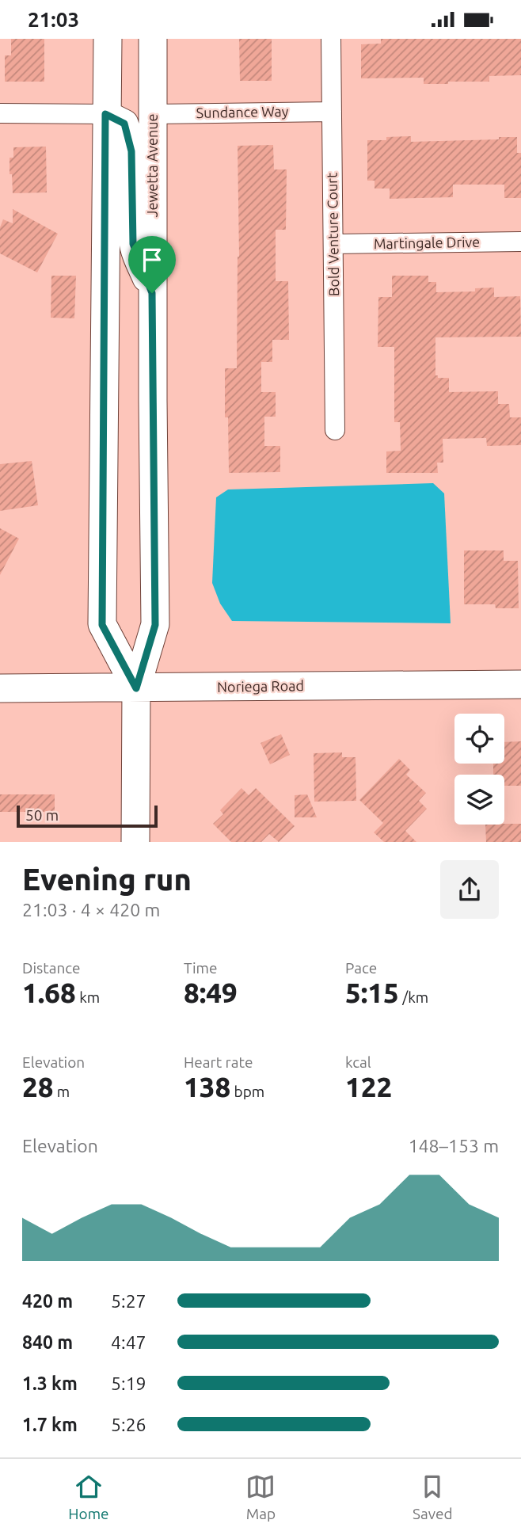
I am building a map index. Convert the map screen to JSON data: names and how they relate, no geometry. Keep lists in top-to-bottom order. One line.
{"streets":{"street":["Sundance Way","Jewetta Avenue","Bold Venture Court","Martingale Drive","Noriega Road"]},"crossings":[["Sundance Way","Jewetta Avenue"],["Sundance Way","Bold Venture Court"],["Jewetta Avenue","Noriega Road"],["Bold Venture Court","Martingale Drive"]],"scale_bar":"50 m","page":{"status":"21:03","scale":"50 m","heading":["Evening run","21:03 · 4 × 420 m"],"stats":[["Distance","1.68 km"],["Time","8:49"],["Pace","5:15 /km"],["Elevation","28 m"],["Heart rate","138 bpm"],["kcal","122"]],"chart":["Elevation","148–153 m"],"list":[{"name":"420 m","note":"5:27"},{"name":"840 m","note":"4:47"},{"name":"1.3 km","note":"5:19"},{"name":"1.7 km","note":"5:26"}],"tabs":["Home","Map","Saved"]}}
